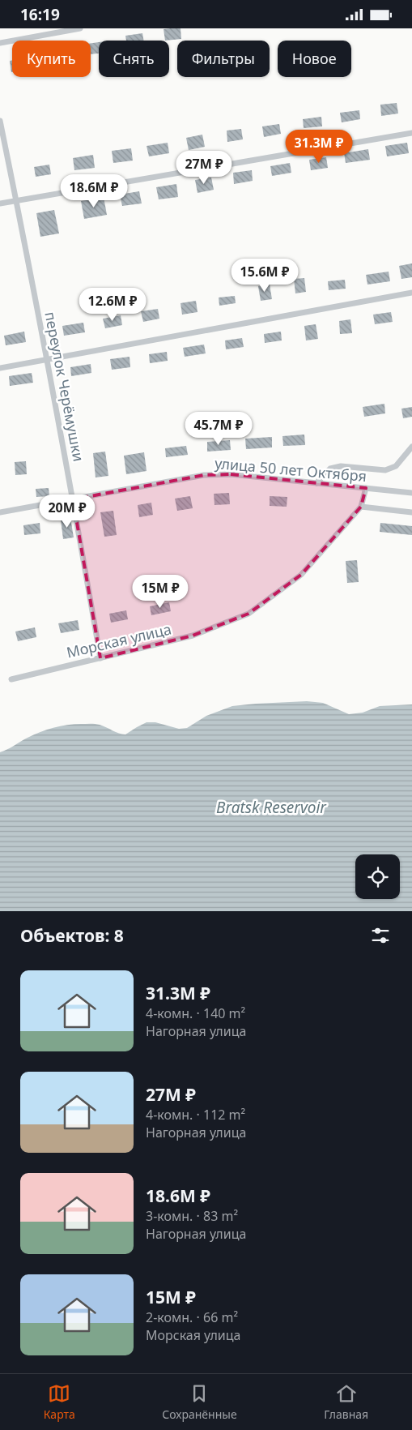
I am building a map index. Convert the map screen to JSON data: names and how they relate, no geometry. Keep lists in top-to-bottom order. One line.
{"streets":{"street":["переулок Черёмушки","улица 50 лет Октября","Морская улица"]},"crossings":[["переулок Черёмушки","улица 50 лет Октября"],["переулок Черёмушки","Морская улица"],["улица 50 лет Октября","Морская улица"]],"water":["Bratsk Reservoir"],"page":{"status":"16:19","chip":["Купить","Снять","Фильтры","Новое"],"price":["31.3M ₽","27M ₽","18.6M ₽","15.6M ₽","12.6M ₽","45.7M ₽","20M ₽","15M ₽"],"heading":"Объектов: 8","list":[{"name":"31.3M ₽","note":"4-комн. · 140 m² · Нагорная улица"},{"name":"27M ₽","note":"4-комн. · 112 m² · Нагорная улица"},{"name":"18.6M ₽","note":"3-комн. · 83 m² · Нагорная улица"},{"name":"15M ₽","note":"2-комн. · 66 m² · Морская улица"}],"tabs":["Карта","Сохранённые","Главная"]}}
